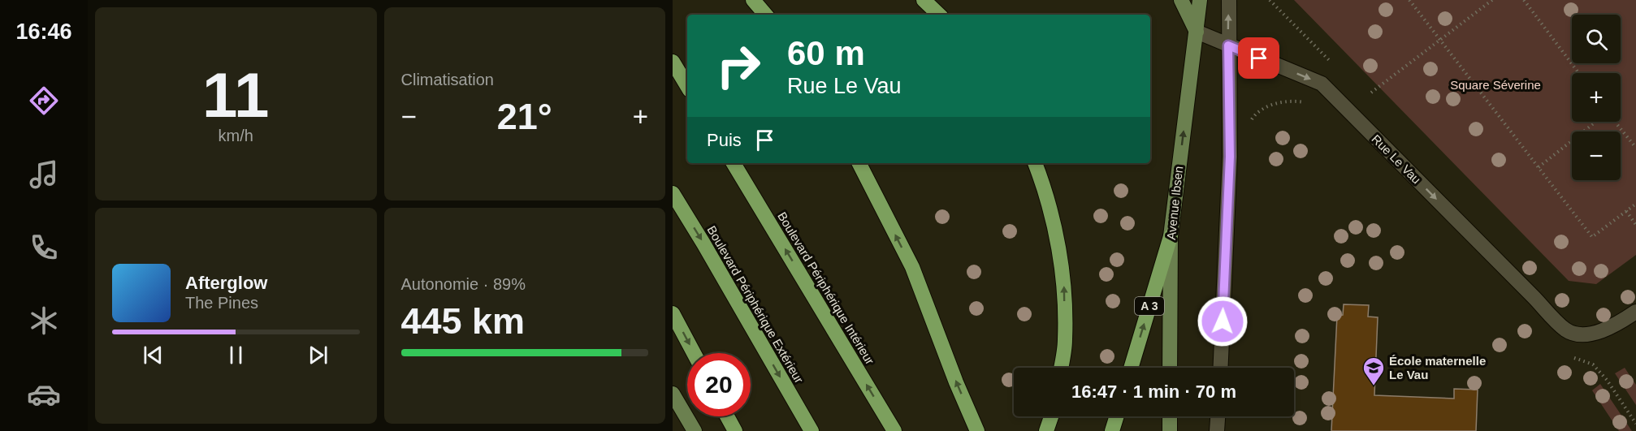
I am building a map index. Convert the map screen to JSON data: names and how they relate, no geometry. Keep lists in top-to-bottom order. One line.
{"streets":{"highway":["Boulevard Périphérique Intérieur","Boulevard Périphérique Extérieur","A 3"],"main road":["Avenue Ibsen"],"street":["Rue Le Vau"]},"crossings":[["Rue Le Vau","Avenue Ibsen"],["Avenue Ibsen","A 3"]],"one_way":["Rue Le Vau","Avenue Ibsen","Boulevard Périphérique Extérieur"],"parks":["Square Séverine"],"places":{"school or university":["École maternelle Le Vau"]},"page":{"tabs":"16:46","tile":[["11","km/h"],"Climatisation",["Autonomie · 89%","445 km"]],"map_buttons":["+","−"],"turn":["60 m","Rue Le Vau"],"heat":["−","21°","+"],"then":"Puis","song":["Afterglow","The Pines"],"limit":"20","trip":"16:47 · 1 min · 70 m"}}
